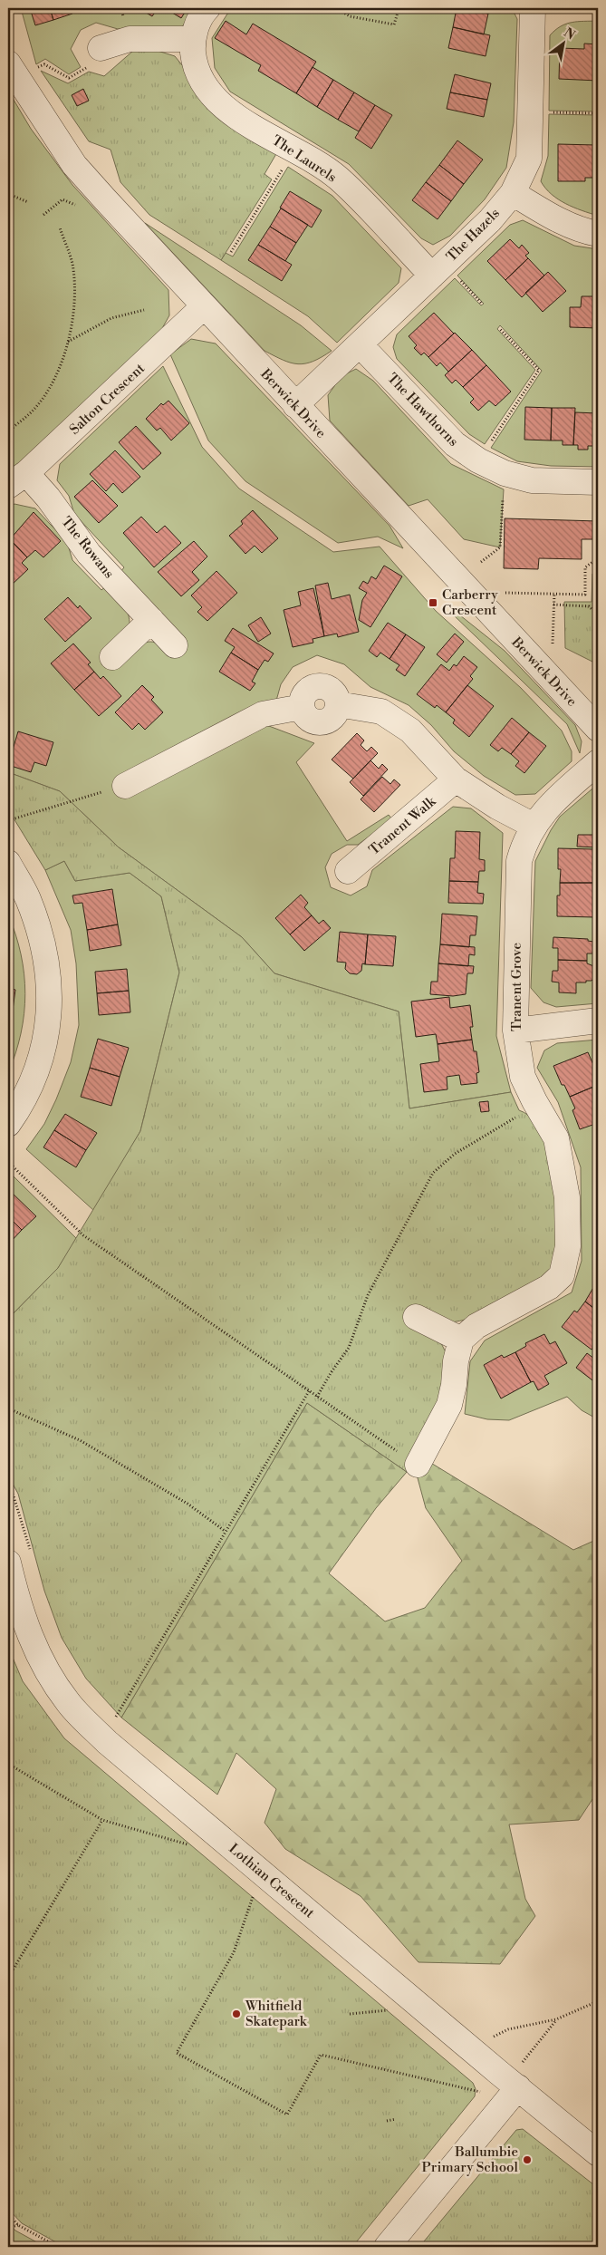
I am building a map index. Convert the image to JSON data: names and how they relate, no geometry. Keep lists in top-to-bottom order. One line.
{"streets":{"street":["The Laurels","The Hazels","Salton Crescent","Berwick Drive","The Hawthorns","The Rowans","Tranent Walk","Tranent Grove","Lothian Crescent"]},"crossings":[["The Laurels","The Hazels"],["The Hazels","Berwick Drive"],["The Hazels","The Hawthorns"],["Salton Crescent","Berwick Drive"],["Salton Crescent","The Rowans"]],"places":{"transit":["Carberry Crescent"],"other":["Whitfield Skatepark","Ballumbie Primary School"]},"north":"top right"}
